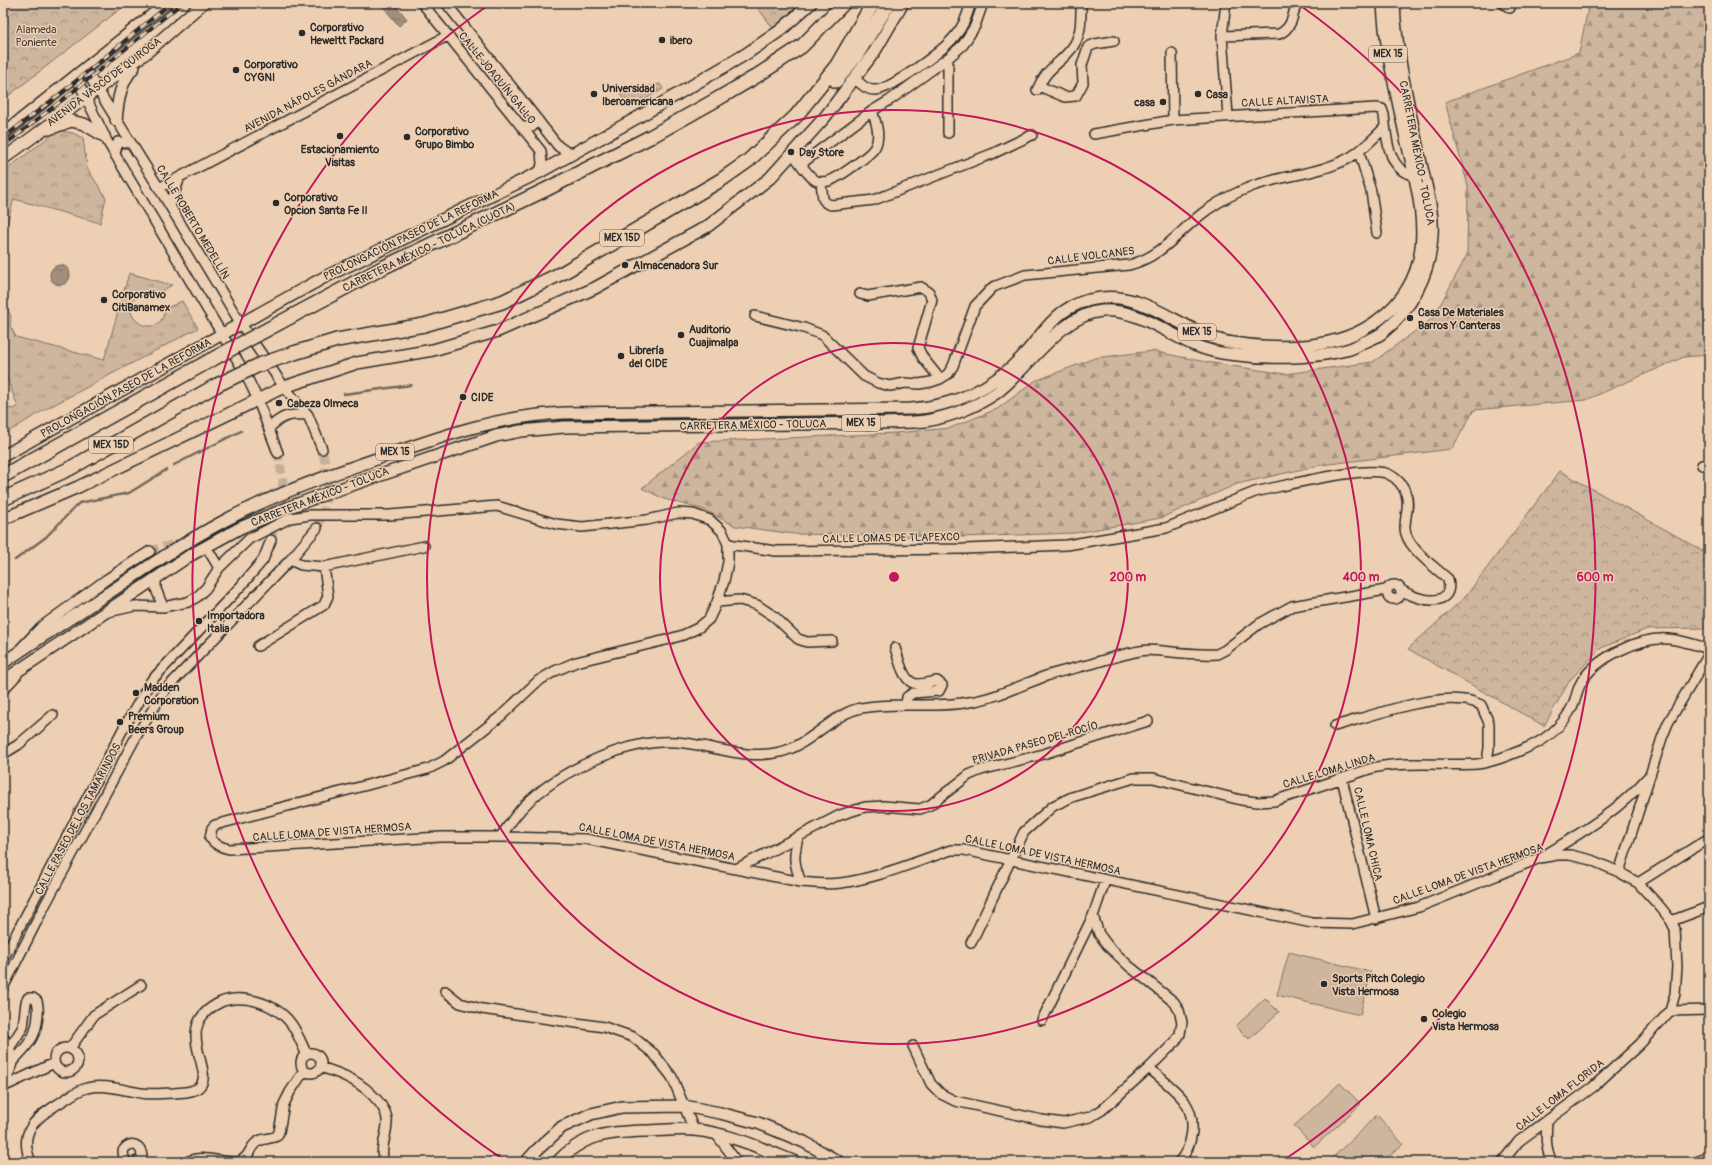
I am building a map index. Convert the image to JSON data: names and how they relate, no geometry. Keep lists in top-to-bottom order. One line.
{"streets":{"highway":["MEX 15D","CARRETERA MÉXICO - TOLUCA (CUOTA)"],"main road":["MEX 15","AVENIDA VASCO DE QUIROGA","CARRETERA MÉXICO - TOLUCA","PROLONGACIÓN PASEO DE LA REFORMA"],"street":["CALLE JOAQUÍN GALLO","AVENIDA NÁPOLES GÁNDARA","CALLE ALTAVISTA","CALLE ROBERTO MEDELLÍN","CALLE VOLCANES","CALLE LOMAS DE TLAPEXCO","PRIVADA PASEO DEL ROCÍO","CALLE LOMA LINDA","CALLE PASEO DE LOS TAMARINDOS","CALLE LOMA DE VISTA HERMOSA","CALLE LOMA CHICA","CALLE LOMA FLORIDA"]},"crossings":[["CALLE JOAQUÍN GALLO","AVENIDA NÁPOLES GÁNDARA"],["CALLE JOAQUÍN GALLO","PROLONGACIÓN PASEO DE LA REFORMA"],["AVENIDA VASCO DE QUIROGA","CALLE ROBERTO MEDELLÍN"],["AVENIDA NÁPOLES GÁNDARA","CALLE ROBERTO MEDELLÍN"],["CALLE ALTAVISTA","CALLE VOLCANES"],["CALLE ROBERTO MEDELLÍN","PROLONGACIÓN PASEO DE LA REFORMA"],["CALLE LOMAS DE TLAPEXCO","CALLE LOMA DE VISTA HERMOSA"],["PRIVADA PASEO DEL ROCÍO","CALLE LOMA DE VISTA HERMOSA"],["CALLE LOMA LINDA","CALLE LOMA DE VISTA HERMOSA"],["CALLE LOMA LINDA","CALLE LOMA CHICA"],["CALLE LOMA DE VISTA HERMOSA","CALLE LOMA CHICA"],["CALLE LOMA DE VISTA HERMOSA","CALLE LOMA FLORIDA"]],"parks":["Alameda Poniente"],"places":["Corporativo Heweltt Packard","ibero","Corporativo CYGNI","Universidad Iberoamericana","Casa","casa","Estacionamiento Visitas","Corporativo Grupo Bimbo","Day Store","Corporativo Opcion Santa Fe II","Almacenadora Sur","Corporativo CitiBanamex","Casa De Materiales Barros Y Canteras","Auditorio Cuajimalpa","Librería del CIDE","CIDE","Cabeza Olmeca","Importadora Italia","Madden Corporation","Premium Beers Group","Sports Pitch Colegio Vista Hermosa","Colegio Vista Hermosa"],"rings":["200 m","400 m","600 m"]}
